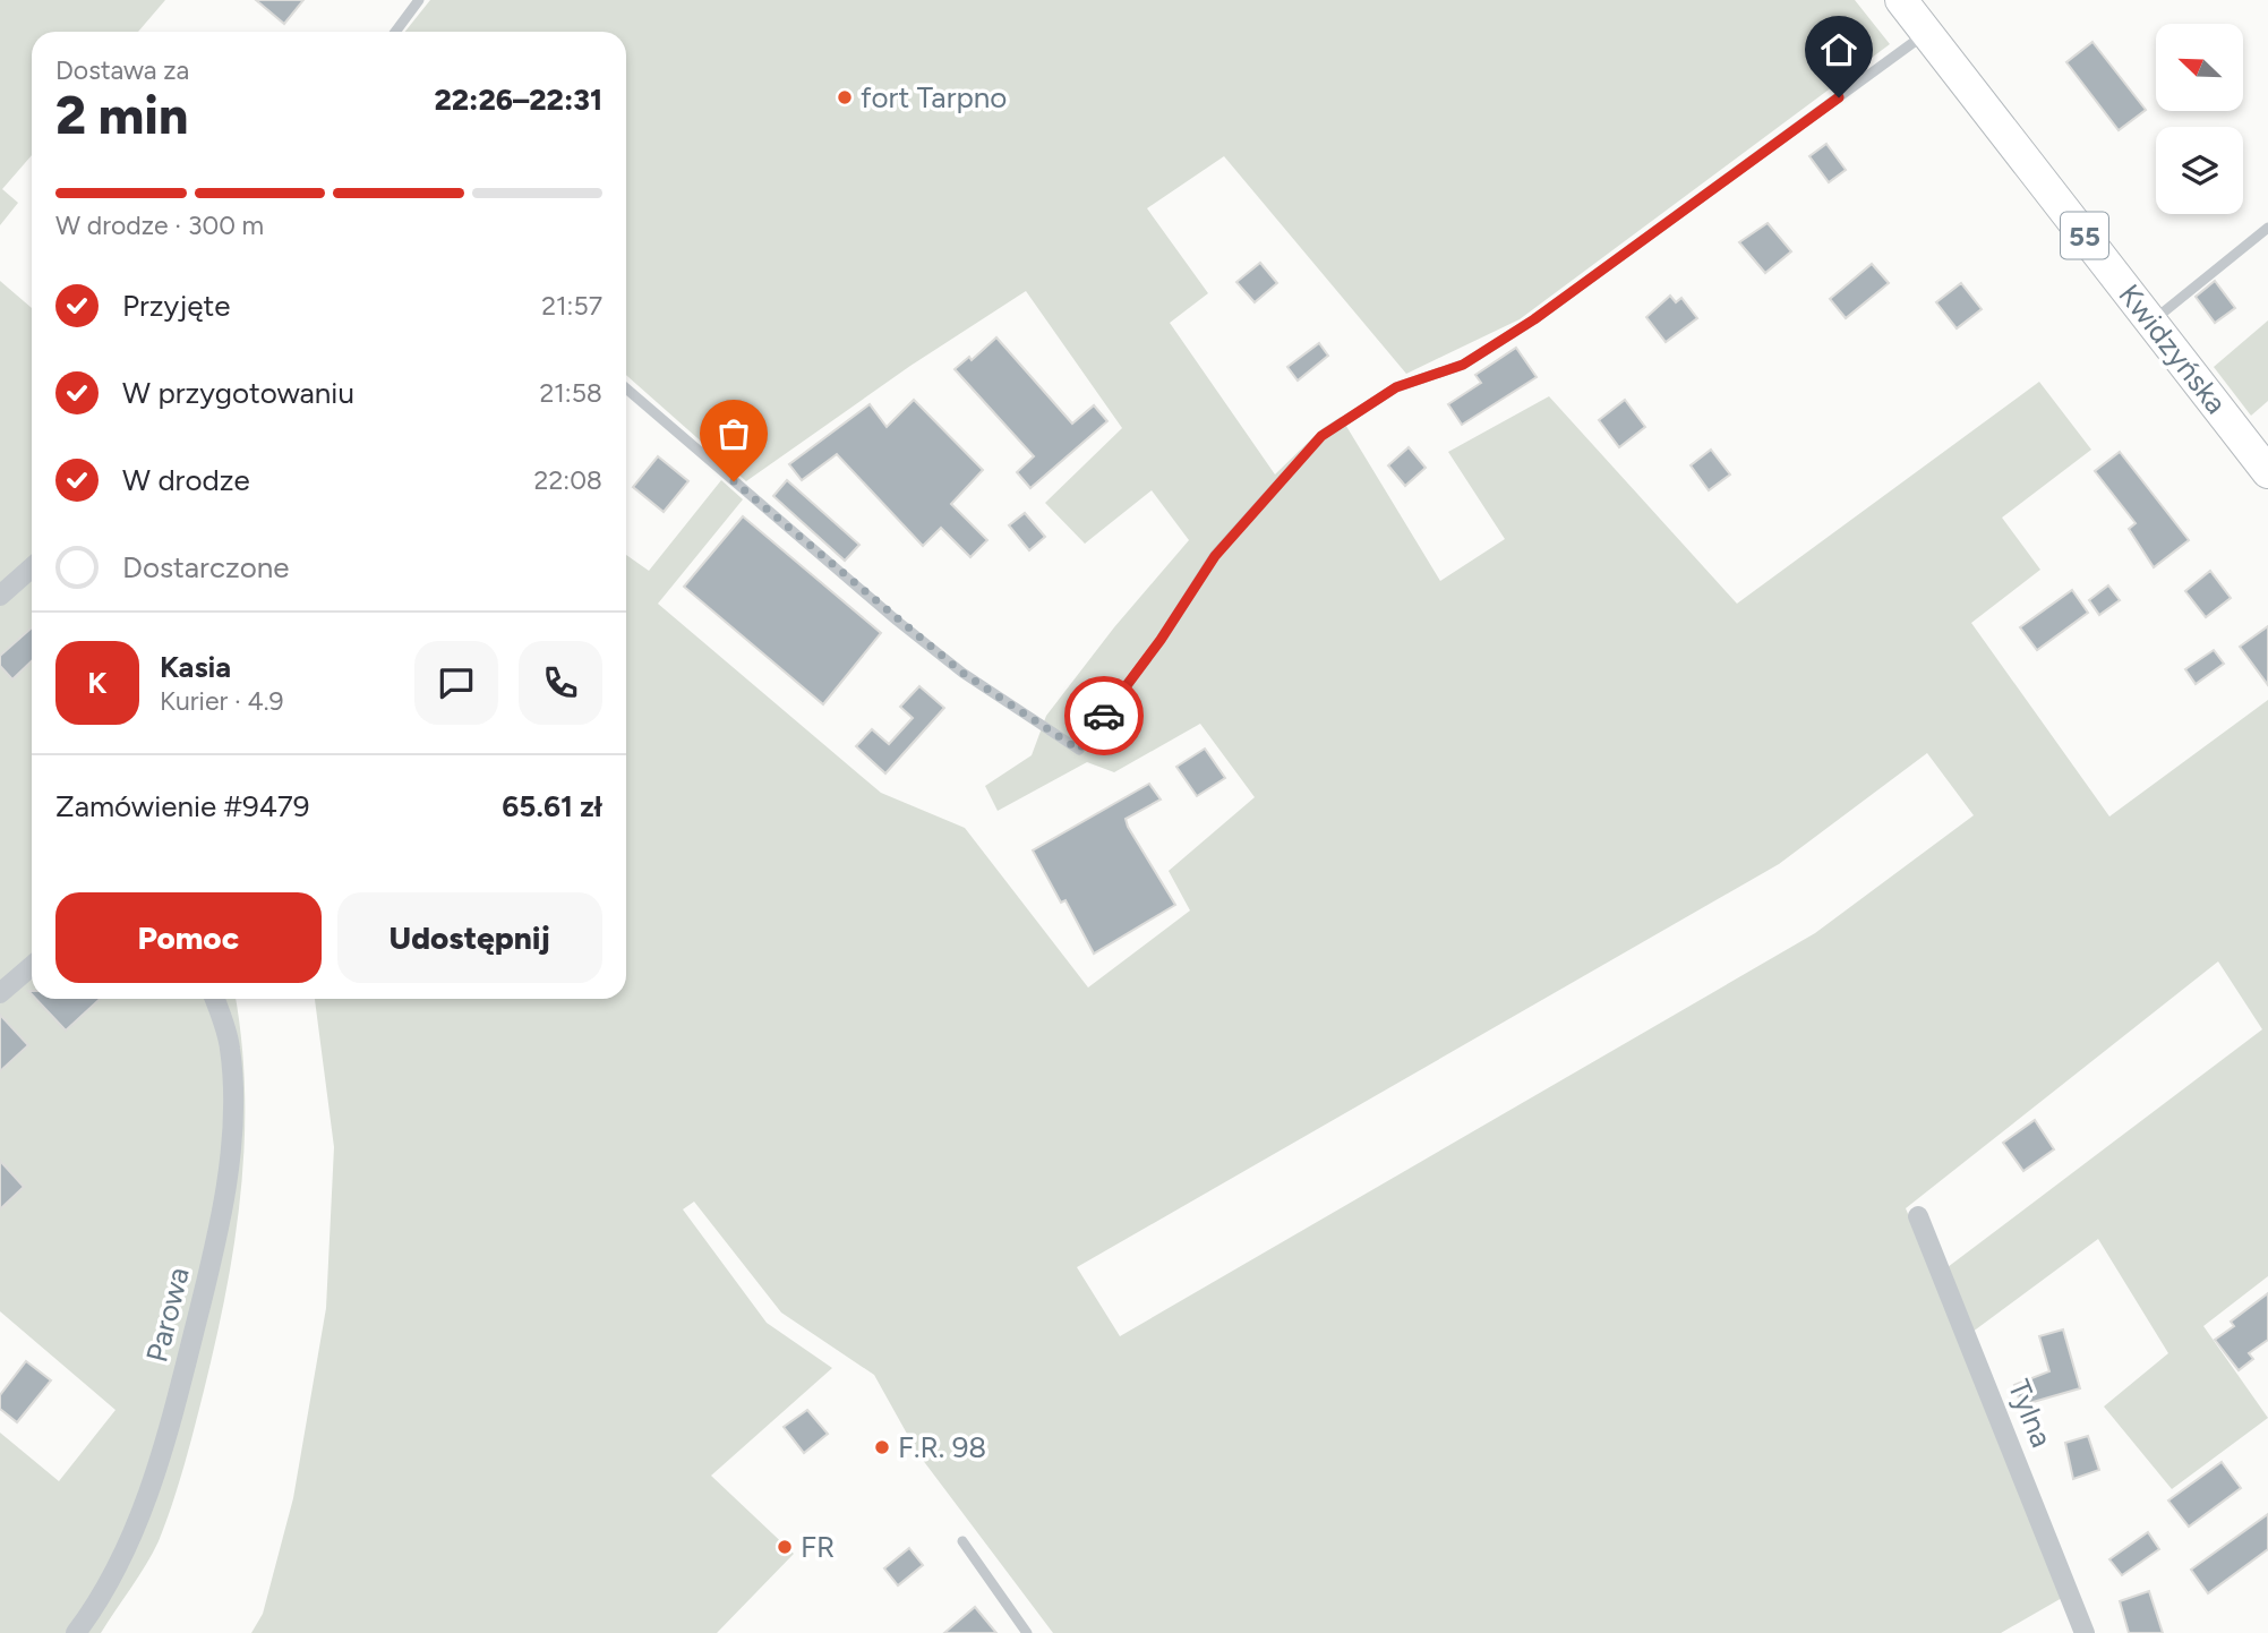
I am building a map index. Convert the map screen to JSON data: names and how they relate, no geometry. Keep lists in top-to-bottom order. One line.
{"streets":{"main road":["55","Kwidzyńska"],"street":["Parowa","Tylna"]},"places":["fort Tarpno","F.R. 98","FR"],"north":"top left","page":{"heading":["2 min","Dostawa za","22:26–22:31"],"panel":["Kasia","Kurier · 4.9","Zamówienie #9479","65.61 zł"],"bar":"W drodze · 300 m","list":[["Przyjęte","21:57"],["W przygotowaniu","21:58"],["W drodze","22:08"],"Dostarczone"],"round":"K","buttons":["Pomoc","Udostępnij"]}}
